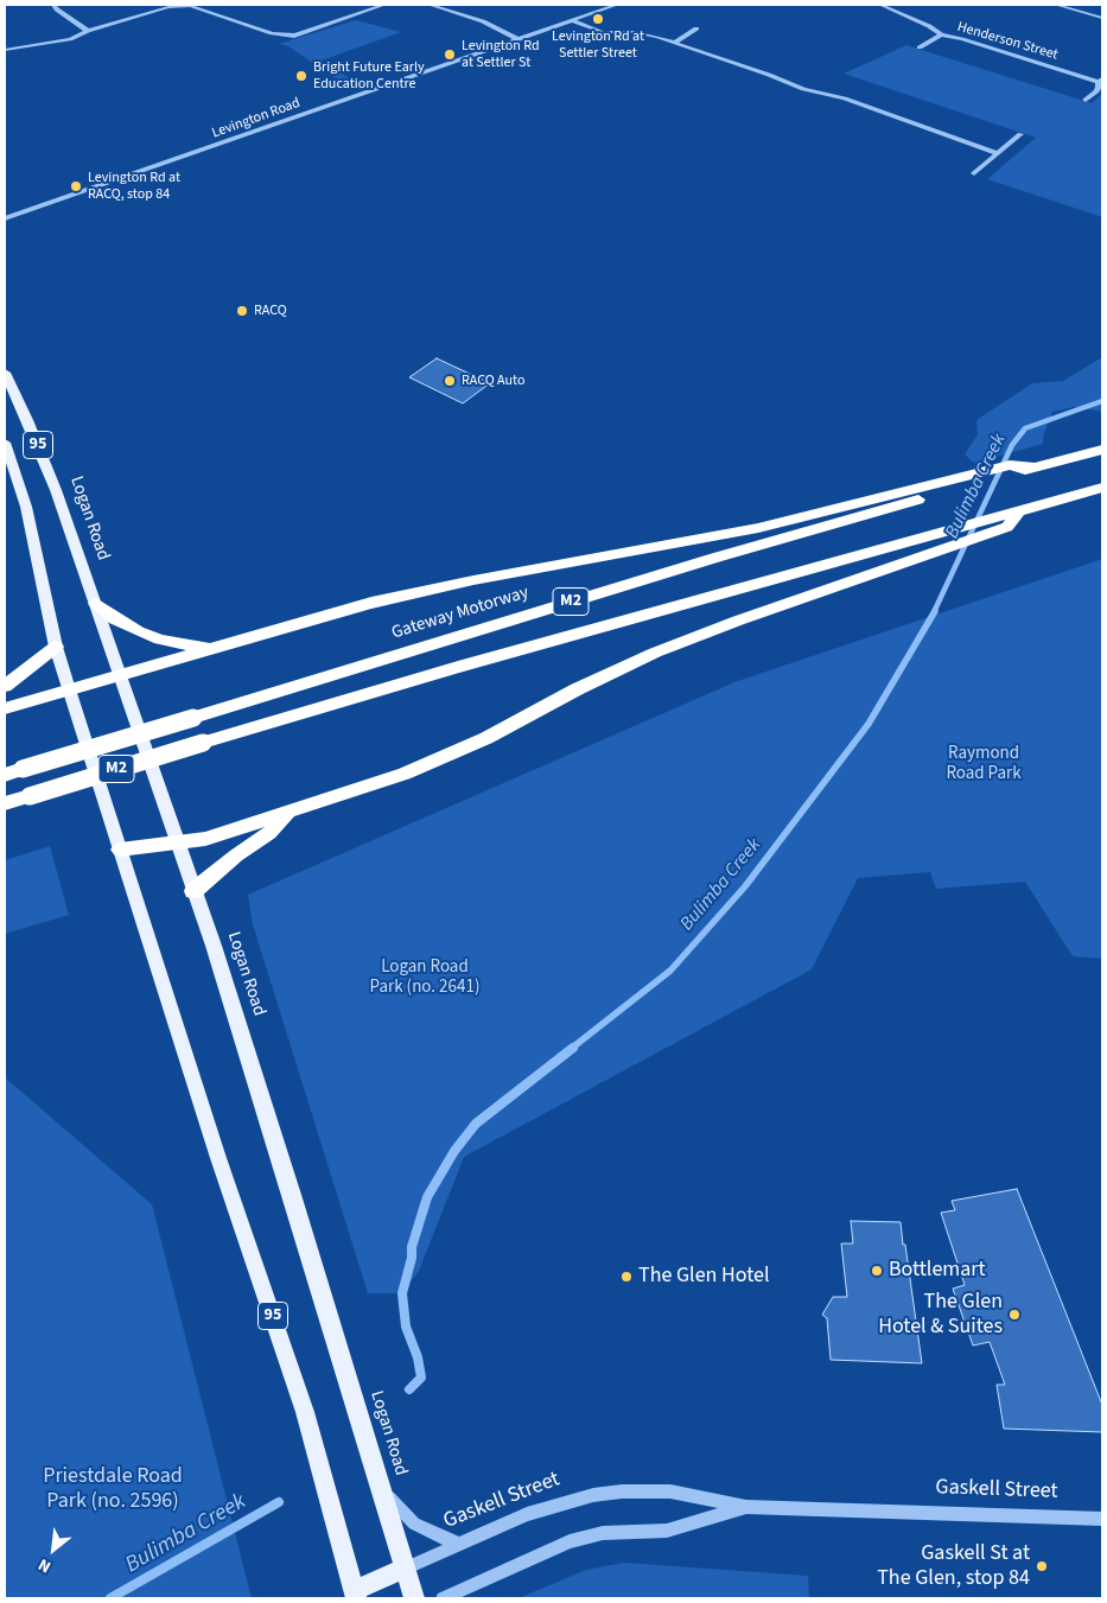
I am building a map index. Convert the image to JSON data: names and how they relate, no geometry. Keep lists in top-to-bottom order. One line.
{"streets":{"highway":["M2","Gateway Motorway"],"main road":["95","Logan Road","Gaskell Street"],"street":["Henderson Street","Levington Road"]},"crossings":[["95","Gaskell Street"],["Logan Road","Gaskell Street"]],"water":["Bulimba Creek"],"parks":["Raymond Road Park","Logan Road Park (no. 2641)","Priestdale Road Park (no. 2596)"],"places":["Levington Rd at Settler Street","Levington Rd at Settler St","Bright Future Early Education Centre","Levington Rd at RACQ, stop 84","RACQ","RACQ Auto","Bottlemart","The Glen Hotel","The Glen Hotel & Suites","Gaskell St at The Glen, stop 84"],"north":"bottom left"}
